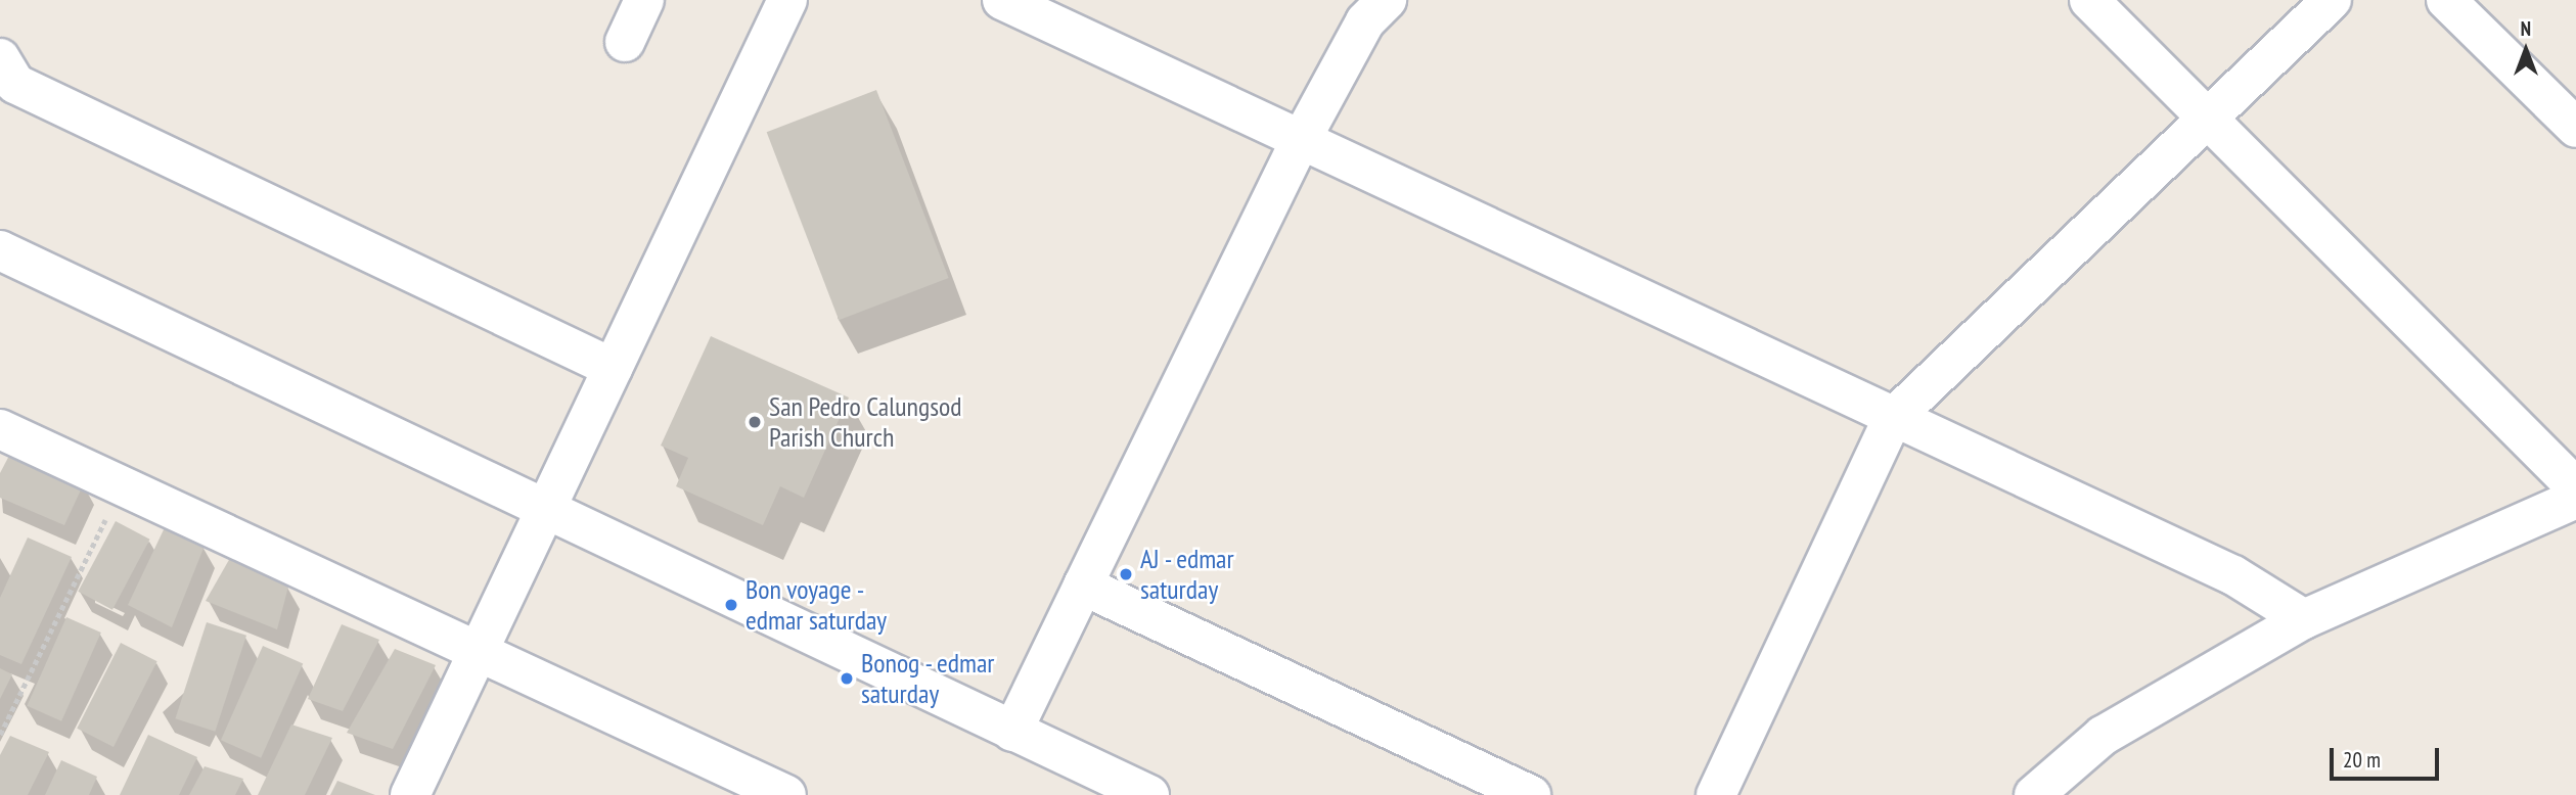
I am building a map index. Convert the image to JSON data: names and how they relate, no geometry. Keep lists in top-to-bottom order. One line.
{"places":["San Pedro Calungsod Parish Church","AJ - edmar saturday","Bon voyage - edmar saturday","Bonog - edmar saturday"],"scale_bar":"20 m","north":"top"}
